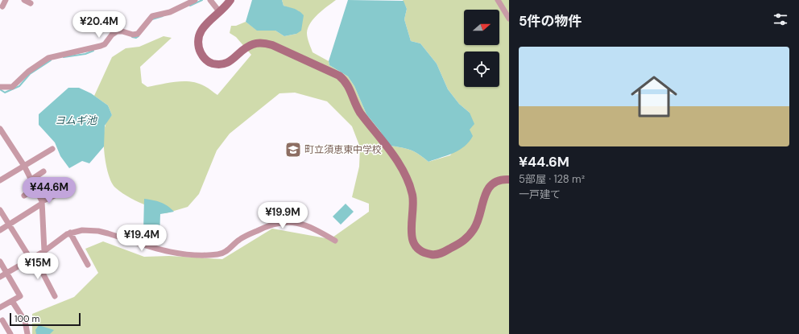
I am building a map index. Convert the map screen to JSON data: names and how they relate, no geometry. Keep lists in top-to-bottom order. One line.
{"water":["ヨムギ池"],"places":{"school or university":["町立須恵東中学校"]},"scale_bar":"100 m","north":"right","page":{"heading":"5件の物件","price":["¥20.4M","¥44.6M","¥19.9M","¥19.4M","¥15M"],"list":[{"name":"¥44.6M","note":"5部屋 · 128 m² · 一戸建て"}],"scale":"100 m"}}
